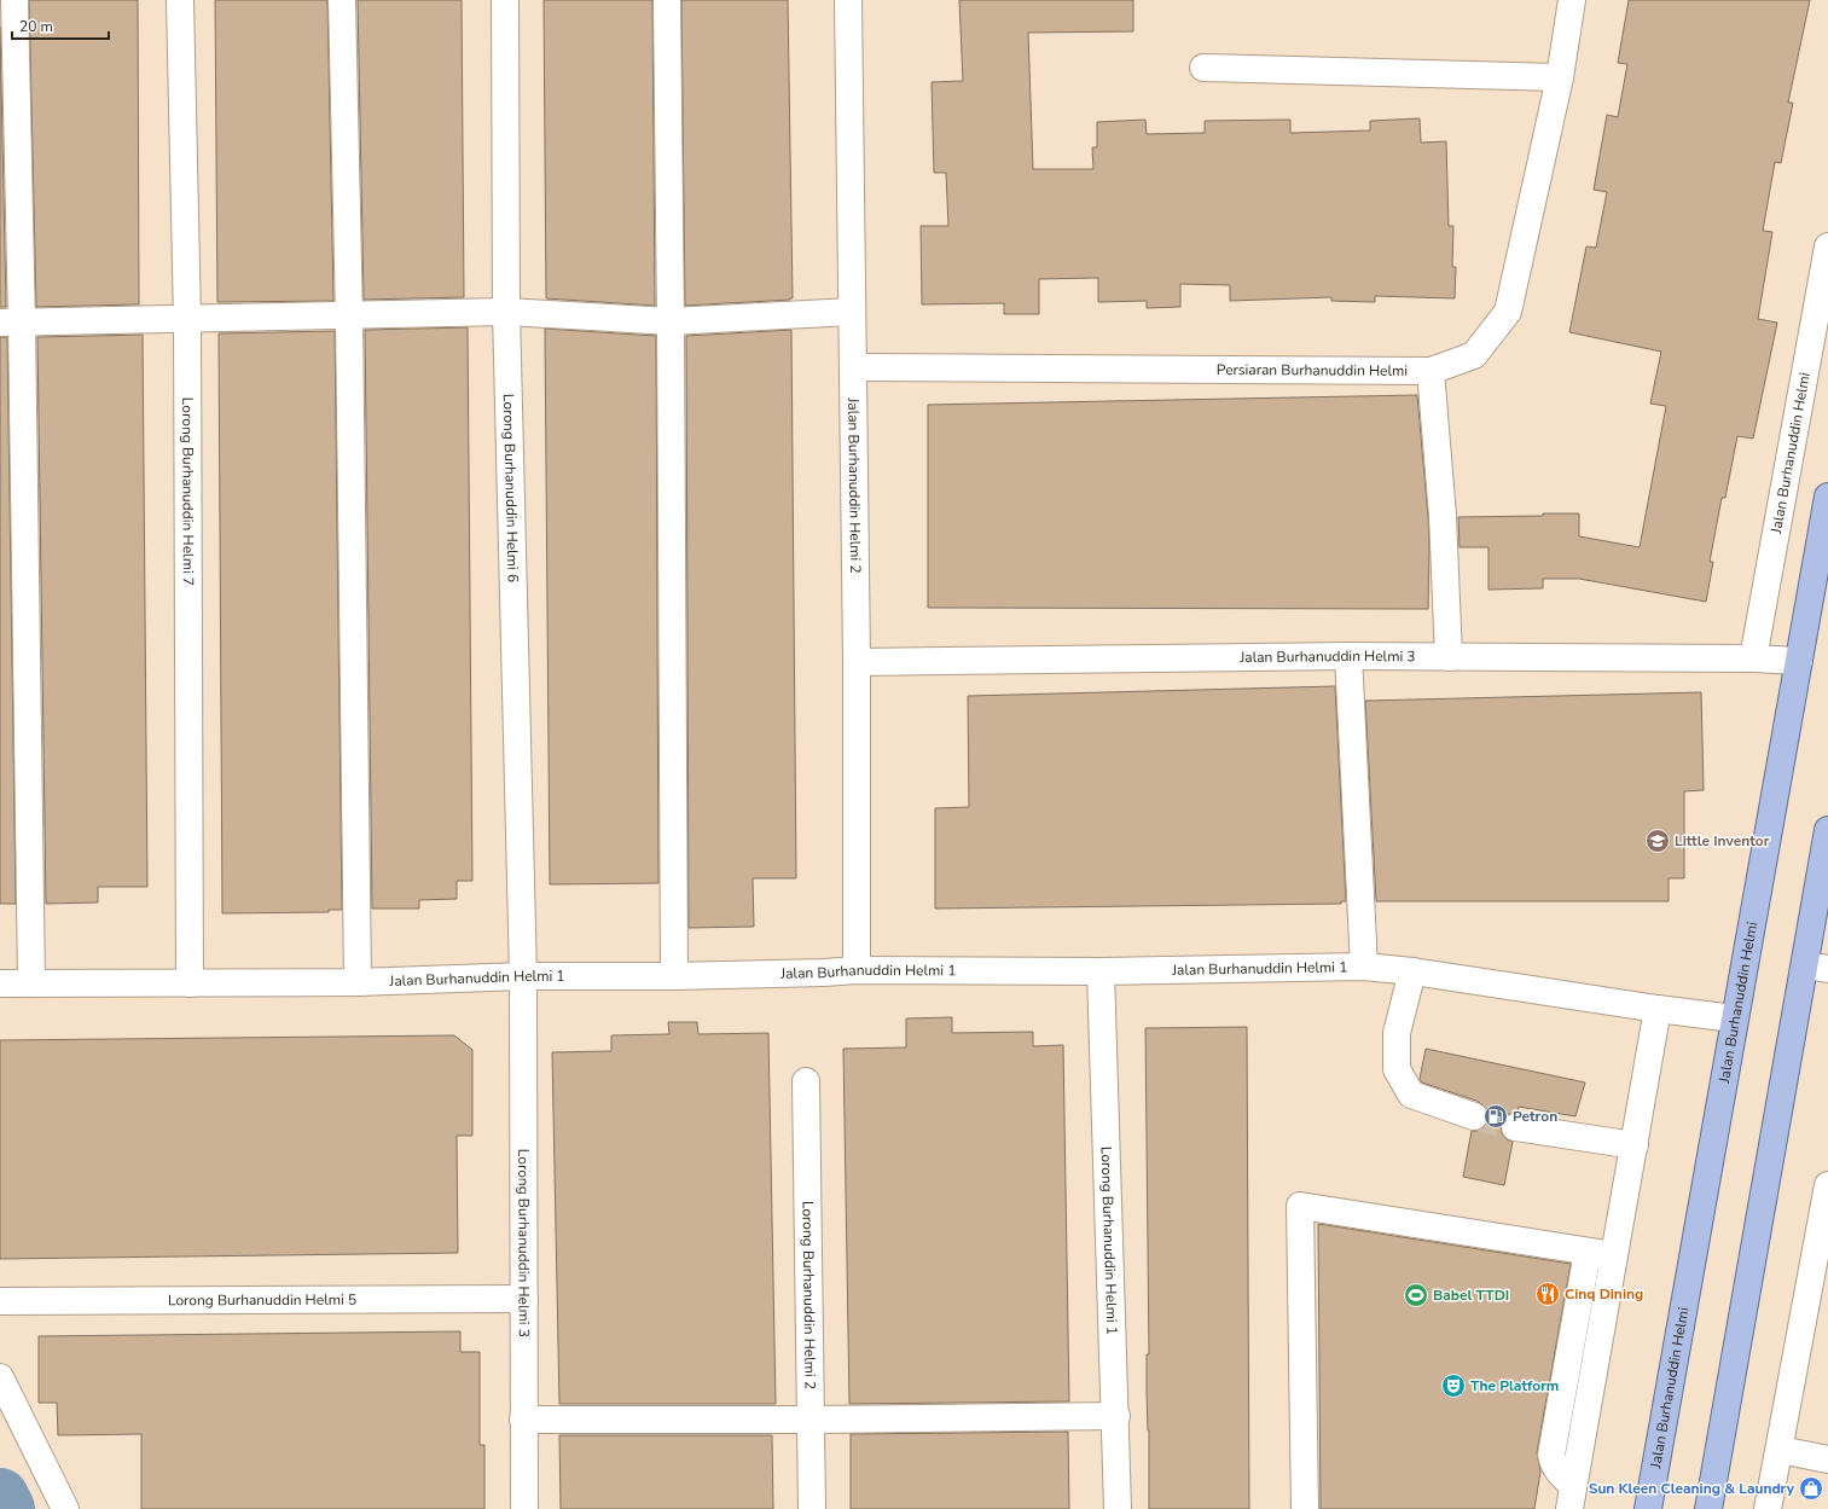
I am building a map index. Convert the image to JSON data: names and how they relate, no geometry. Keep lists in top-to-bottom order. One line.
{"streets":{"main road":["Jalan Burhanuddin Helmi"],"street":["Persiaran Burhanuddin Helmi","Jalan Burhanuddin Helmi 2","Lorong Burhanuddin Helmi 6","Lorong Burhanuddin Helmi 7","Jalan Burhanuddin Helmi 3","Jalan Burhanuddin Helmi 1","Lorong Burhanuddin Helmi 1","Lorong Burhanuddin Helmi 3","Lorong Burhanuddin Helmi 2","Lorong Burhanuddin Helmi 5"]},"crossings":[["Persiaran Burhanuddin Helmi","Jalan Burhanuddin Helmi 2"],["Jalan Burhanuddin Helmi","Jalan Burhanuddin Helmi 3"],["Jalan Burhanuddin Helmi","Jalan Burhanuddin Helmi 1"],["Jalan Burhanuddin Helmi 2","Jalan Burhanuddin Helmi 3"],["Jalan Burhanuddin Helmi 2","Jalan Burhanuddin Helmi 1"],["Lorong Burhanuddin Helmi 6","Jalan Burhanuddin Helmi 1"],["Lorong Burhanuddin Helmi 6","Lorong Burhanuddin Helmi 3"],["Lorong Burhanuddin Helmi 7","Jalan Burhanuddin Helmi 1"],["Jalan Burhanuddin Helmi 1","Lorong Burhanuddin Helmi 1"],["Jalan Burhanuddin Helmi 1","Lorong Burhanuddin Helmi 3"],["Lorong Burhanuddin Helmi 3","Lorong Burhanuddin Helmi 5"]],"places":{"school or university":["Little Inventor"],"fuel station":["Petron"],"restaurant":["Cinq Dining"],"sports":["Babel TTDI"],"theatre":["The Platform"],"shop":["Sun Kleen Cleaning & Laundry"]},"scale_bar":"20 m"}
